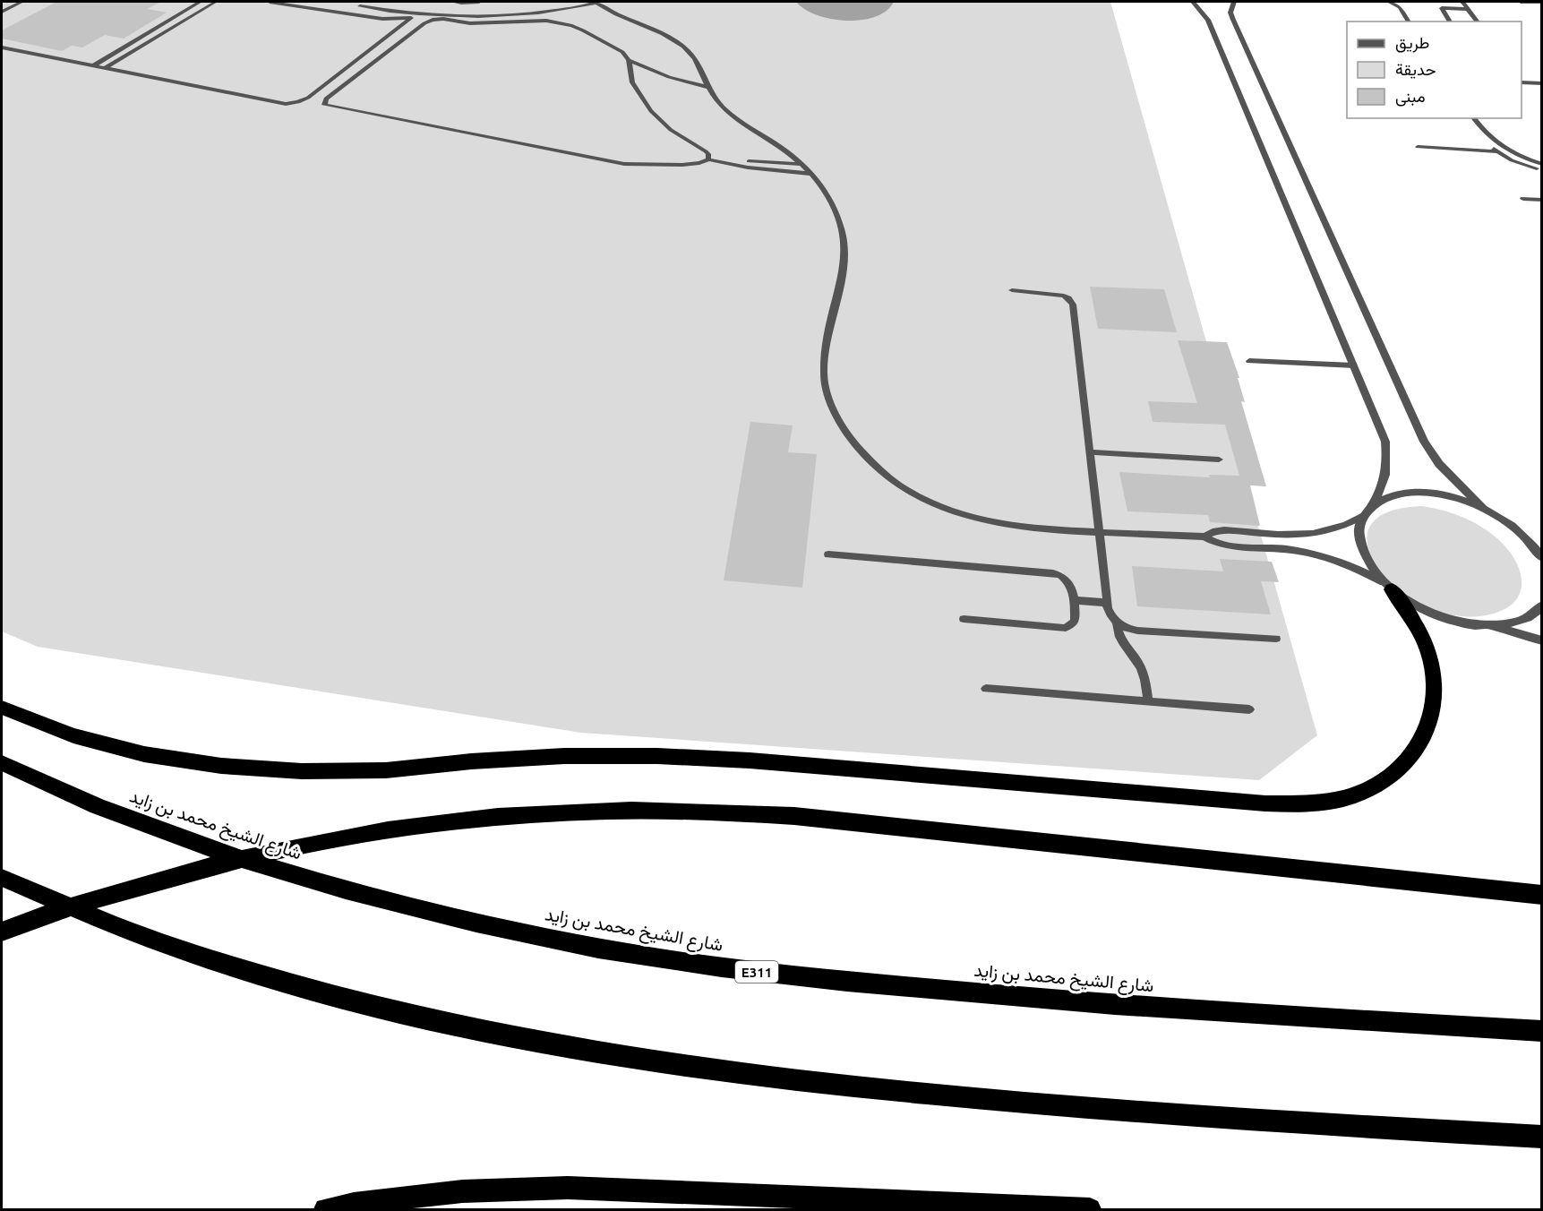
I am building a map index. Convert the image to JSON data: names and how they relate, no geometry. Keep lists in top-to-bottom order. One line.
{"streets":{"highway":["شارع الشيخ محمد بن زايد","E311"]},"legend":["طريق","حديقة","مبنى"]}
